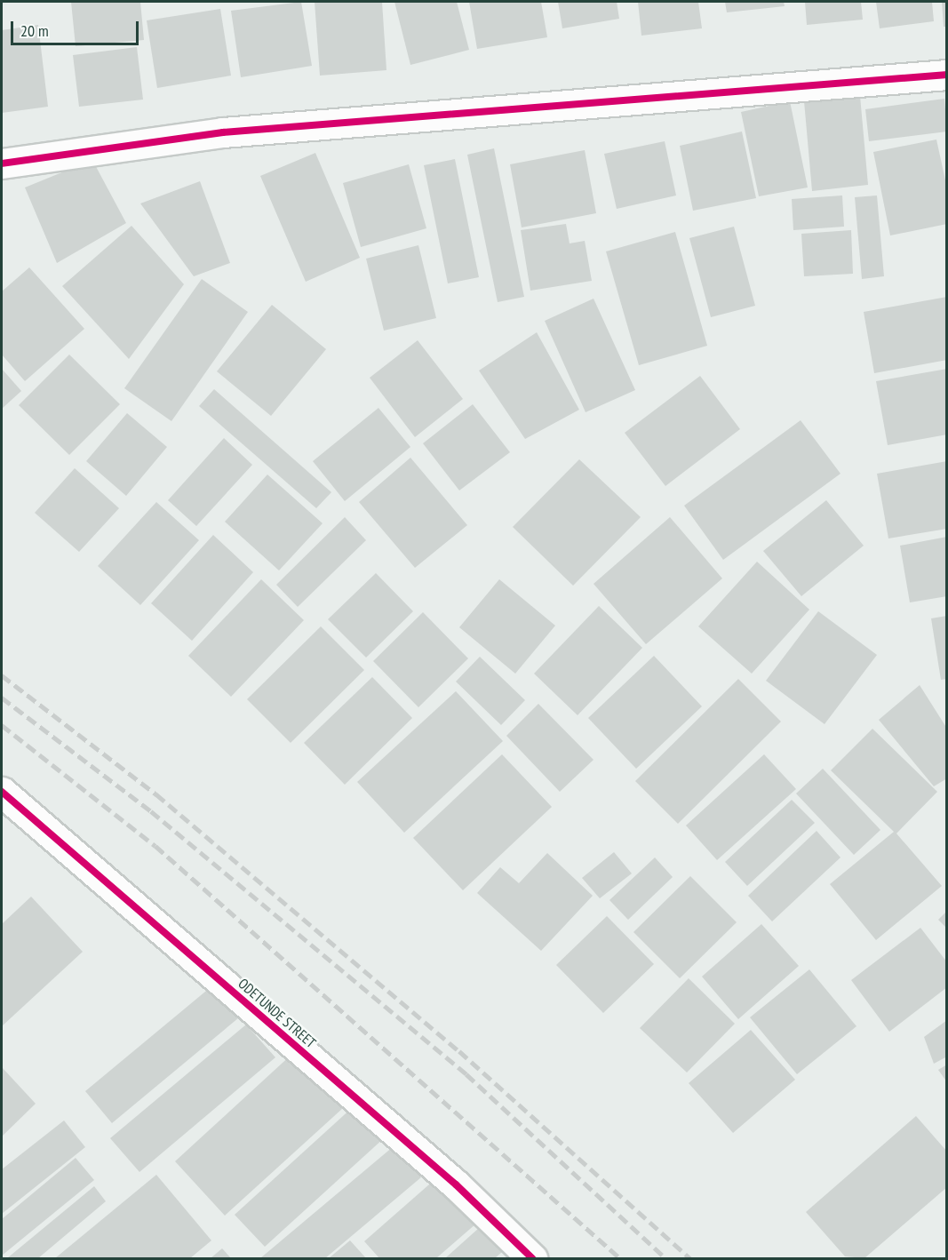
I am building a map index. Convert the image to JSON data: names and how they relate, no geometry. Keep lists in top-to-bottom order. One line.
{"streets":{"street":["ODETUNDE STREET"]},"scale_bar":"20 m"}
